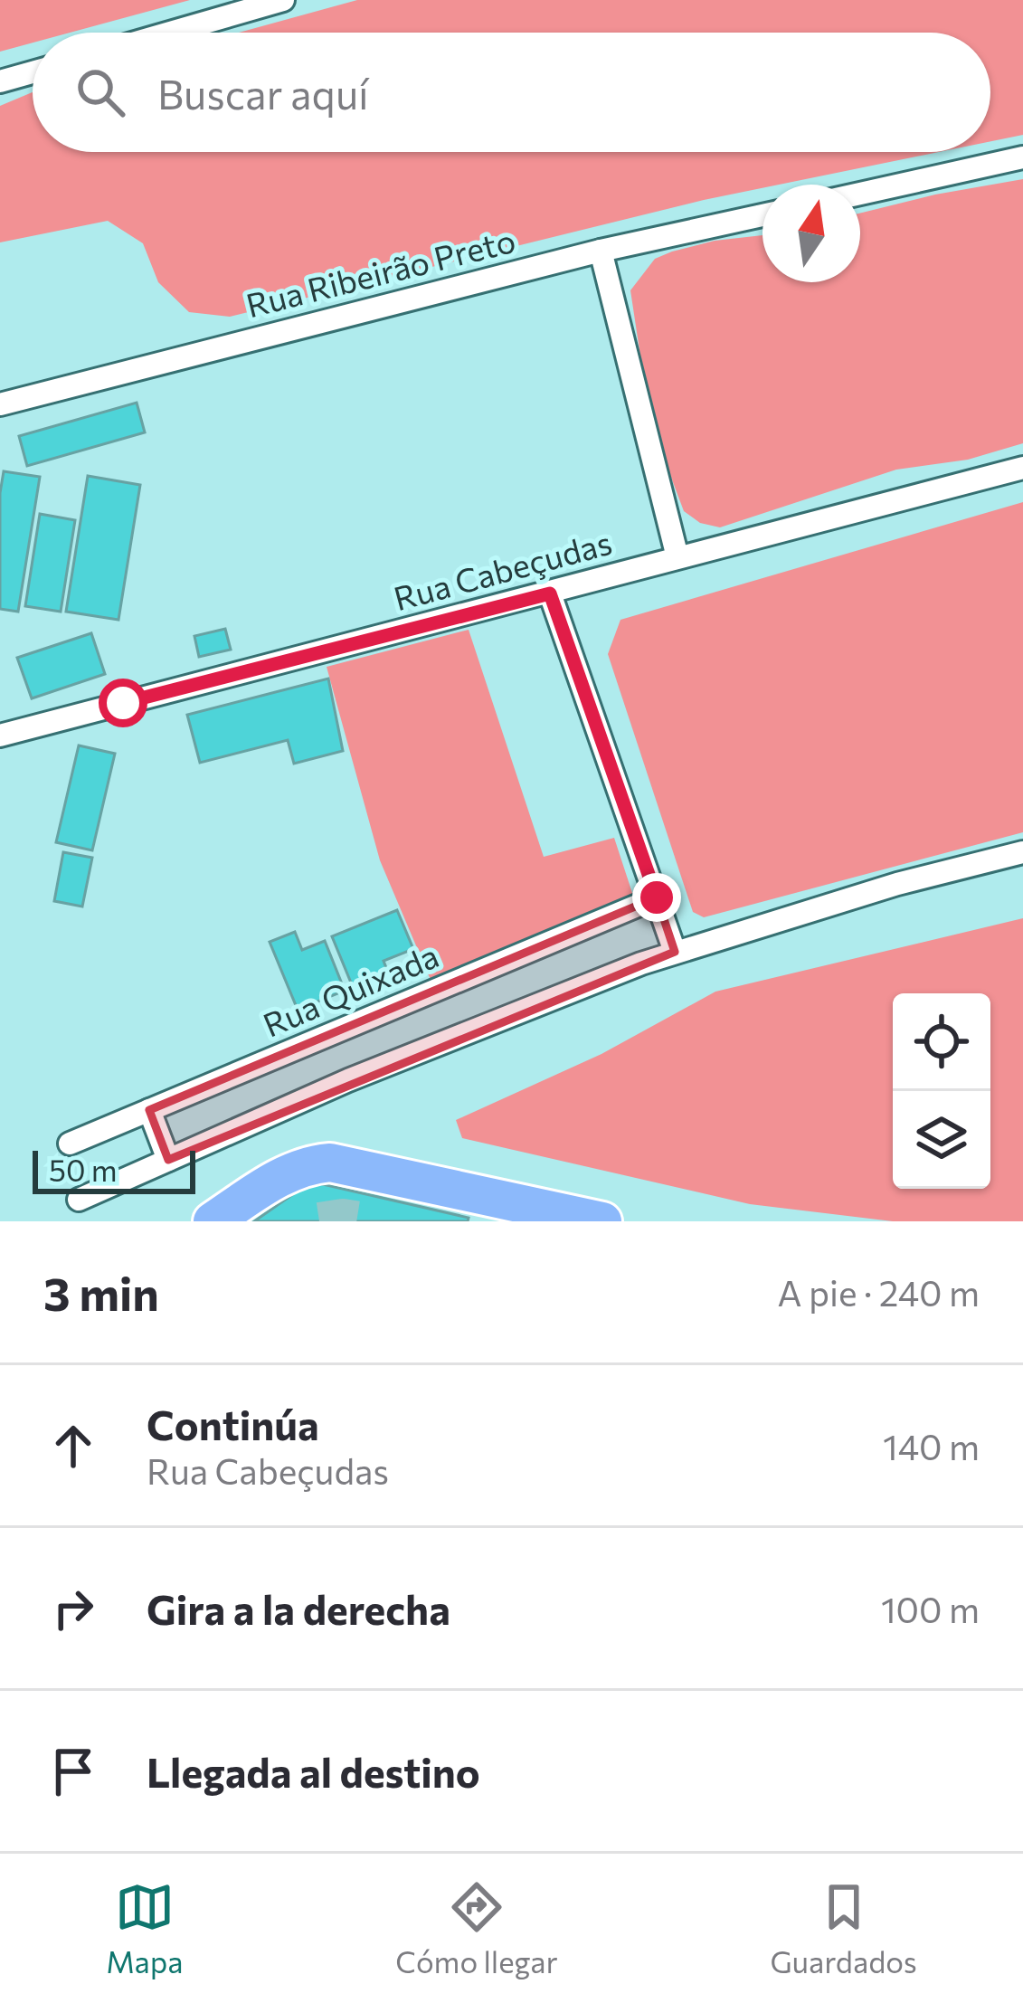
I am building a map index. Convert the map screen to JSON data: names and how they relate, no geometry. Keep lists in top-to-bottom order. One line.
{"streets":{"street":["Rua Ribeirão Preto","Rua Cabeçudas","Rua Quixada"]},"scale_bar":"50 m","north":"top","page":{"search":"Buscar aquí","scale":"50 m","heading":["3 min","A pie · 240 m"],"list":[["Continúa","Rua Cabeçudas","140 m"],["Gira a la derecha","100 m"],"Llegada al destino"],"nav":["Mapa","Cómo llegar","Guardados"]}}
